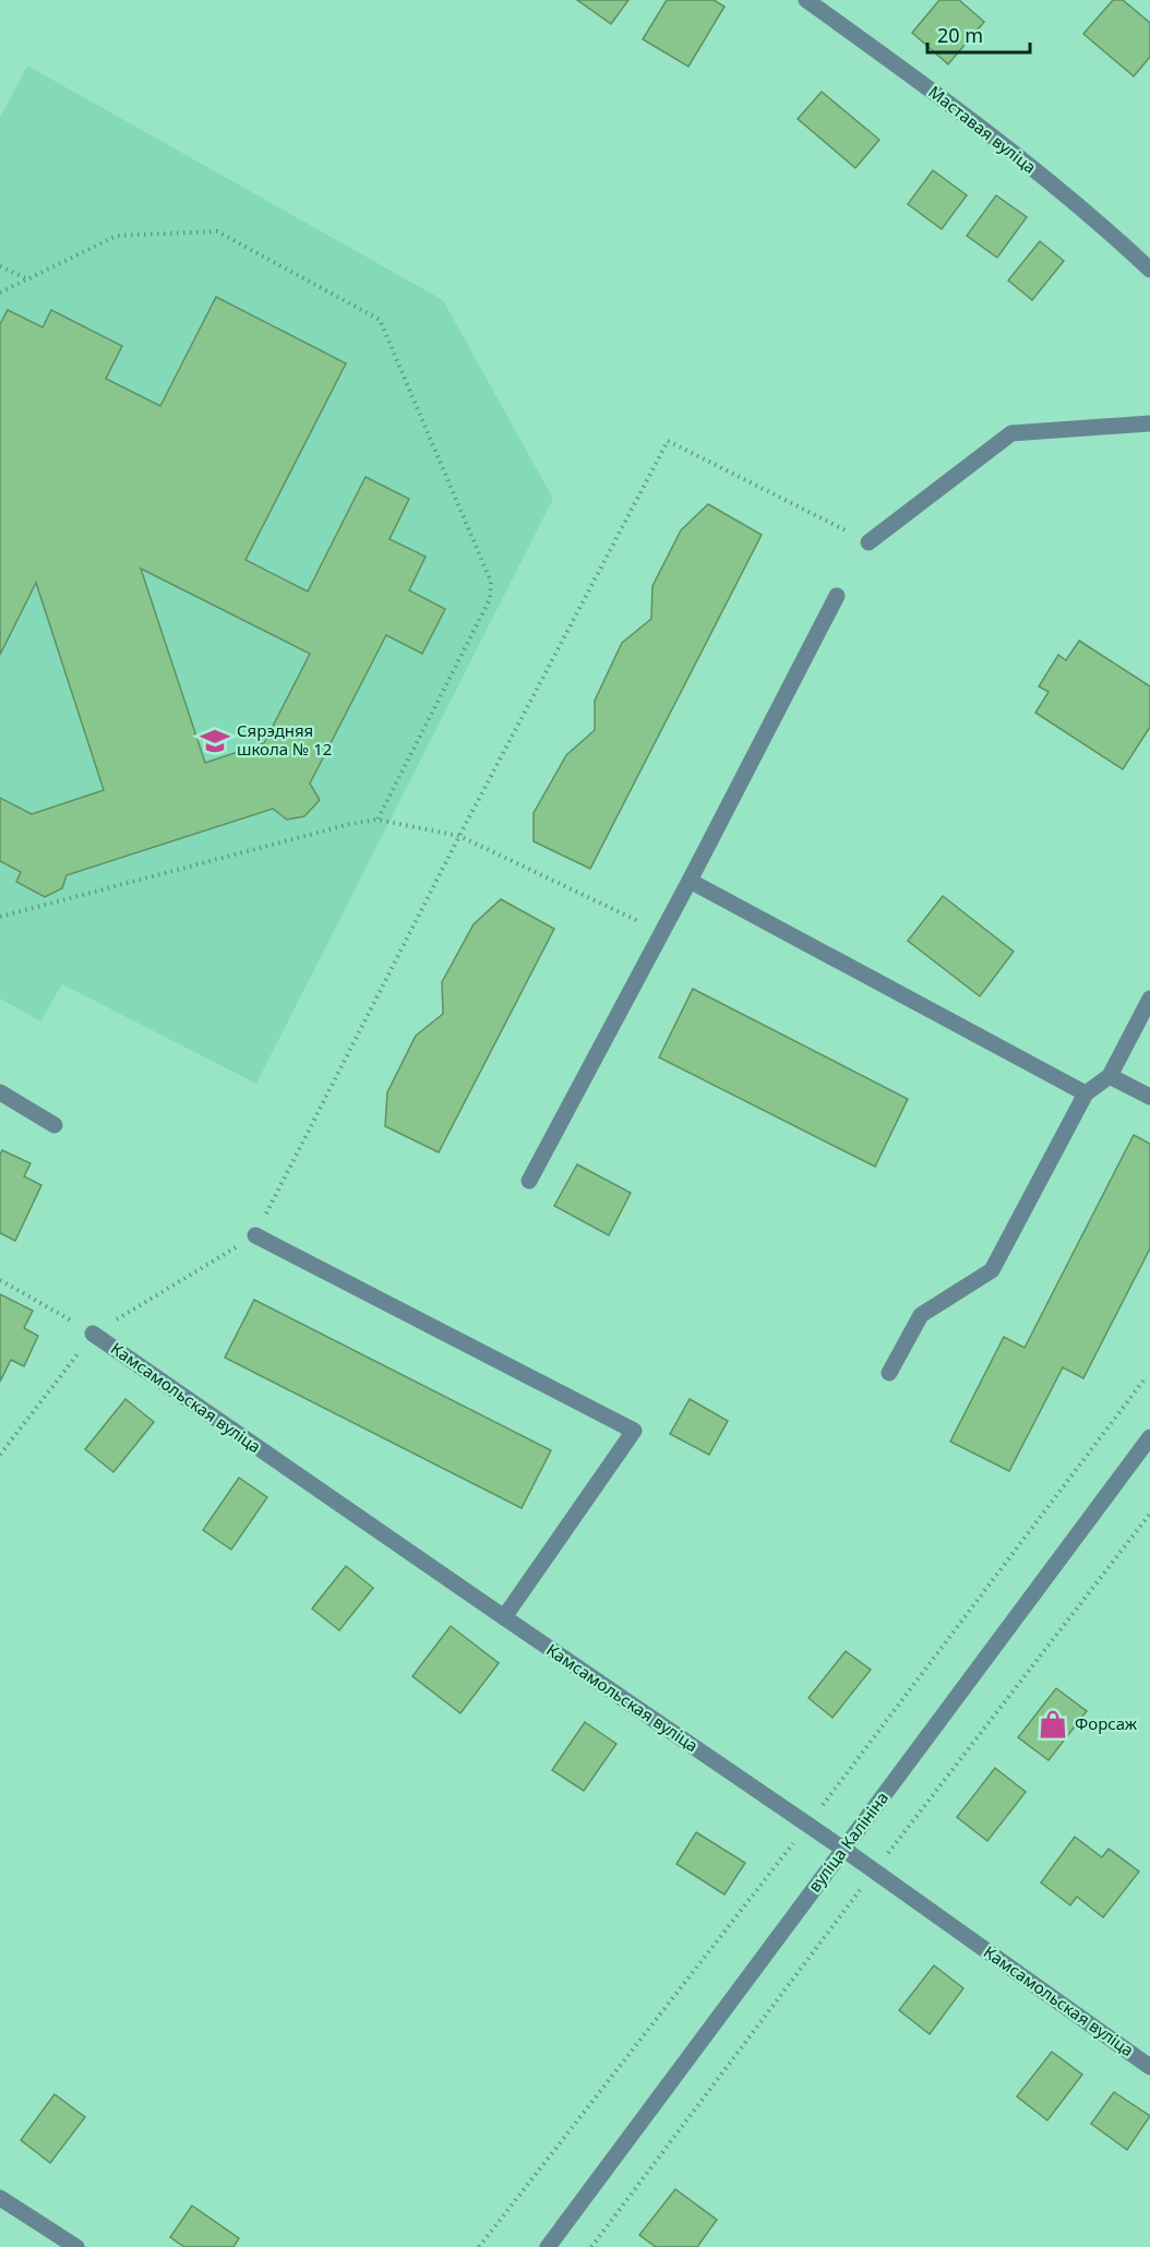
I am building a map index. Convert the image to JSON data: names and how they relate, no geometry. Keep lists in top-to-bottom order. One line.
{"streets":{"street":["Маставая вуліца","Камсамольская вуліца","вуліца Калініна"]},"crossings":[["Камсамольская вуліца","вуліца Калініна"]],"places":{"school or university":["Сярэдняя школа № 12"],"shop":["Форсаж"]},"scale_bar":"20 m"}
